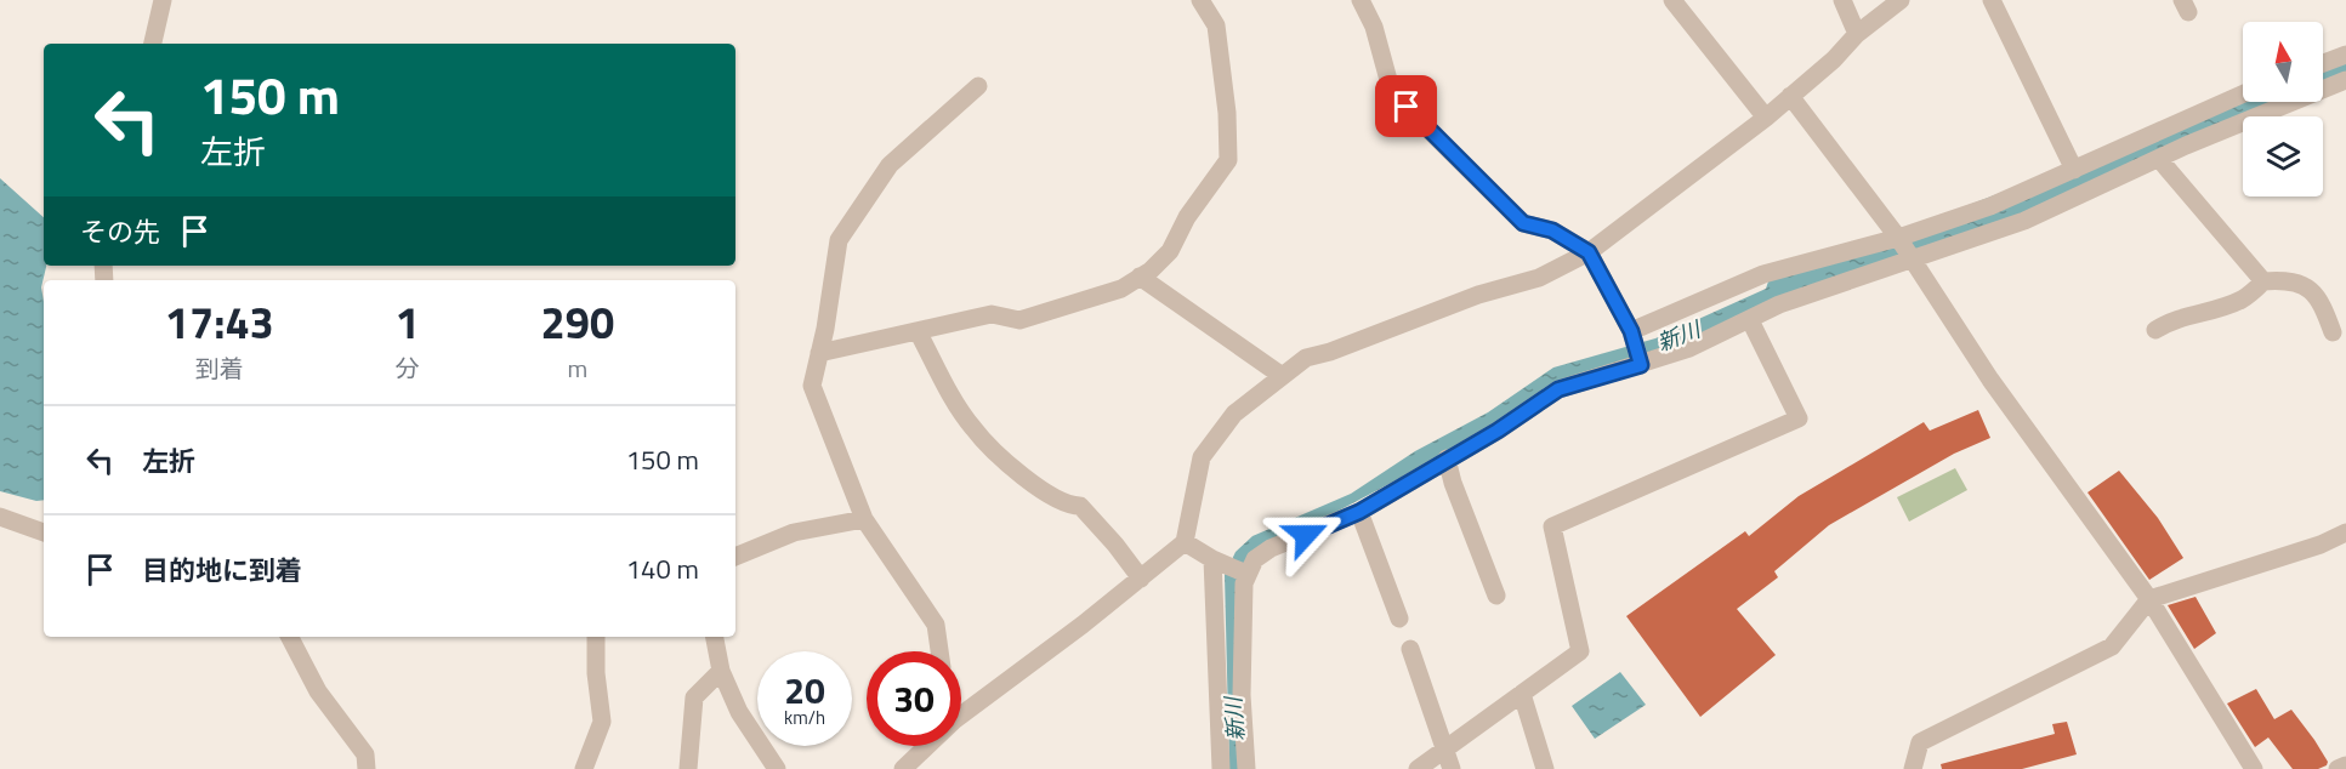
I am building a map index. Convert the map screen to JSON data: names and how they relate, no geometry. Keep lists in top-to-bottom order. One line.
{"water":["新川"],"north":"top","page":{"turn":["150 m","左折"],"then":"その先","eta":["17:43","到着","1","分","290","m"],"list":[{"name":"左折","value":"150 m"},{"name":"目的地に到着","value":"140 m"}],"speed":"20 km/h","limit":"30"}}
